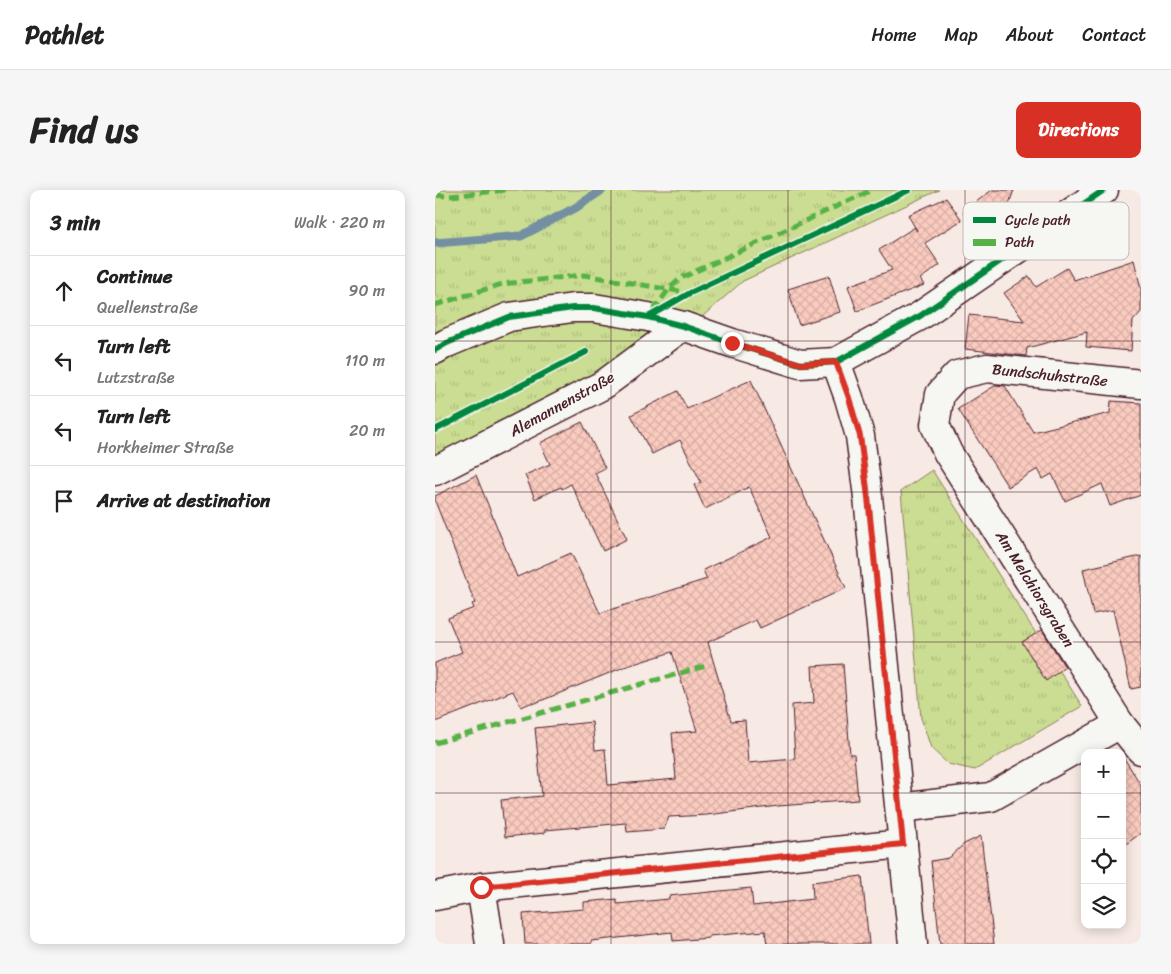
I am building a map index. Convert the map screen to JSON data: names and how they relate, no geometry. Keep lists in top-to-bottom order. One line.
{"streets":{"street":["Bundschuhstraße","Alemannenstraße","Am Melchiorsgraben"]},"crossings":[["Bundschuhstraße","Am Melchiorsgraben"]],"legend":["Cycle path","Path"],"page":{"header":"Pathlet","nav":["Home","Map","About","Contact"],"title":"Find us","buttons":"Directions","heading":["3 min","Walk · 220 m"],"list":[["Continue","Quellenstraße","90 m"],["Turn left","Lutzstraße","110 m"],["Turn left","Horkheimer Straße","20 m"],"Arrive at destination"],"map_buttons":["+","−"]}}
